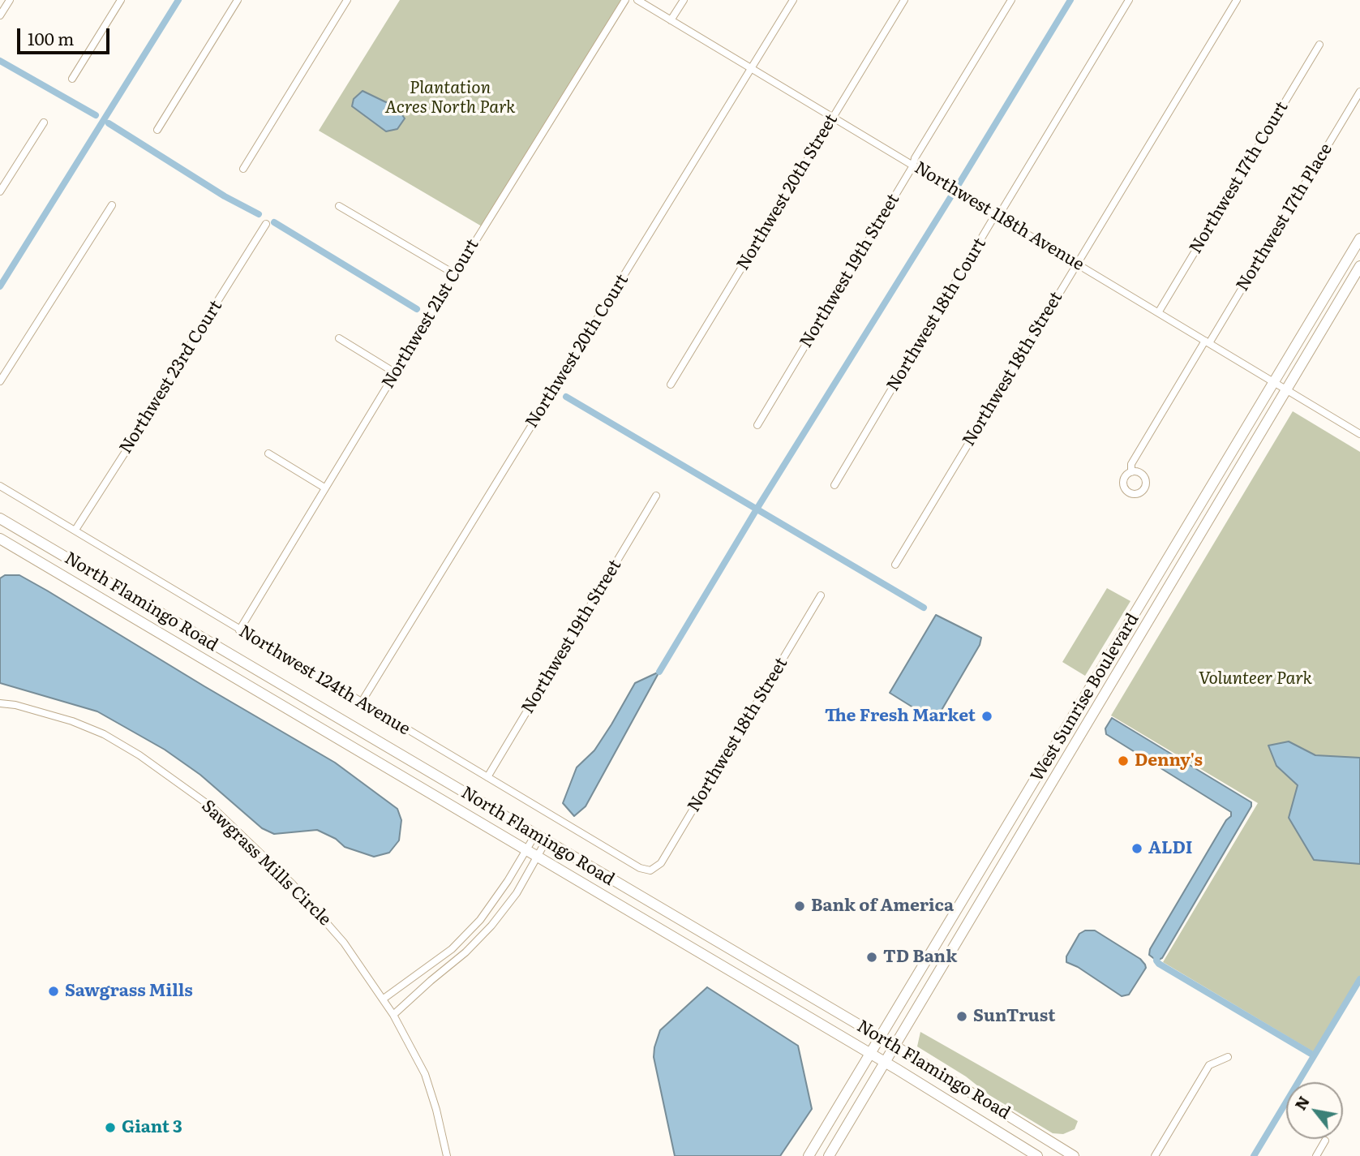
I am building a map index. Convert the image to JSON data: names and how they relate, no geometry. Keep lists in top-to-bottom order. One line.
{"streets":{"highway":["North Flamingo Road","West Sunrise Boulevard"],"street":["Northwest 17th Court","Northwest 20th Street","Northwest 118th Avenue","Northwest 17th Place","Northwest 19th Street","Northwest 21st Court","Northwest 18th Court","Northwest 20th Court","Northwest 18th Street","Northwest 23rd Court","Northwest 124th Avenue","Sawgrass Mills Circle"]},"crossings":[["Northwest 17th Court","Northwest 118th Avenue"],["Northwest 20th Street","Northwest 118th Avenue"],["Northwest 118th Avenue","Northwest 17th Place"],["Northwest 118th Avenue","Northwest 19th Street"],["Northwest 118th Avenue","Northwest 18th Court"],["Northwest 118th Avenue","Northwest 20th Court"],["Northwest 118th Avenue","Northwest 18th Street"],["Northwest 118th Avenue","West Sunrise Boulevard"],["Northwest 19th Street","Northwest 124th Avenue"],["Northwest 21st Court","Northwest 124th Avenue"],["Northwest 20th Court","Northwest 124th Avenue"],["Northwest 18th Street","Northwest 124th Avenue"],["Northwest 23rd Court","Northwest 124th Avenue"],["North Flamingo Road","West Sunrise Boulevard"]],"parks":["Plantation Acres North Park","Volunteer Park"],"places":["The Fresh Market","Denny's","ALDI","Bank of America","TD Bank","Sawgrass Mills","SunTrust","Giant 3"],"scale_bar":"100 m","north":"top left"}
